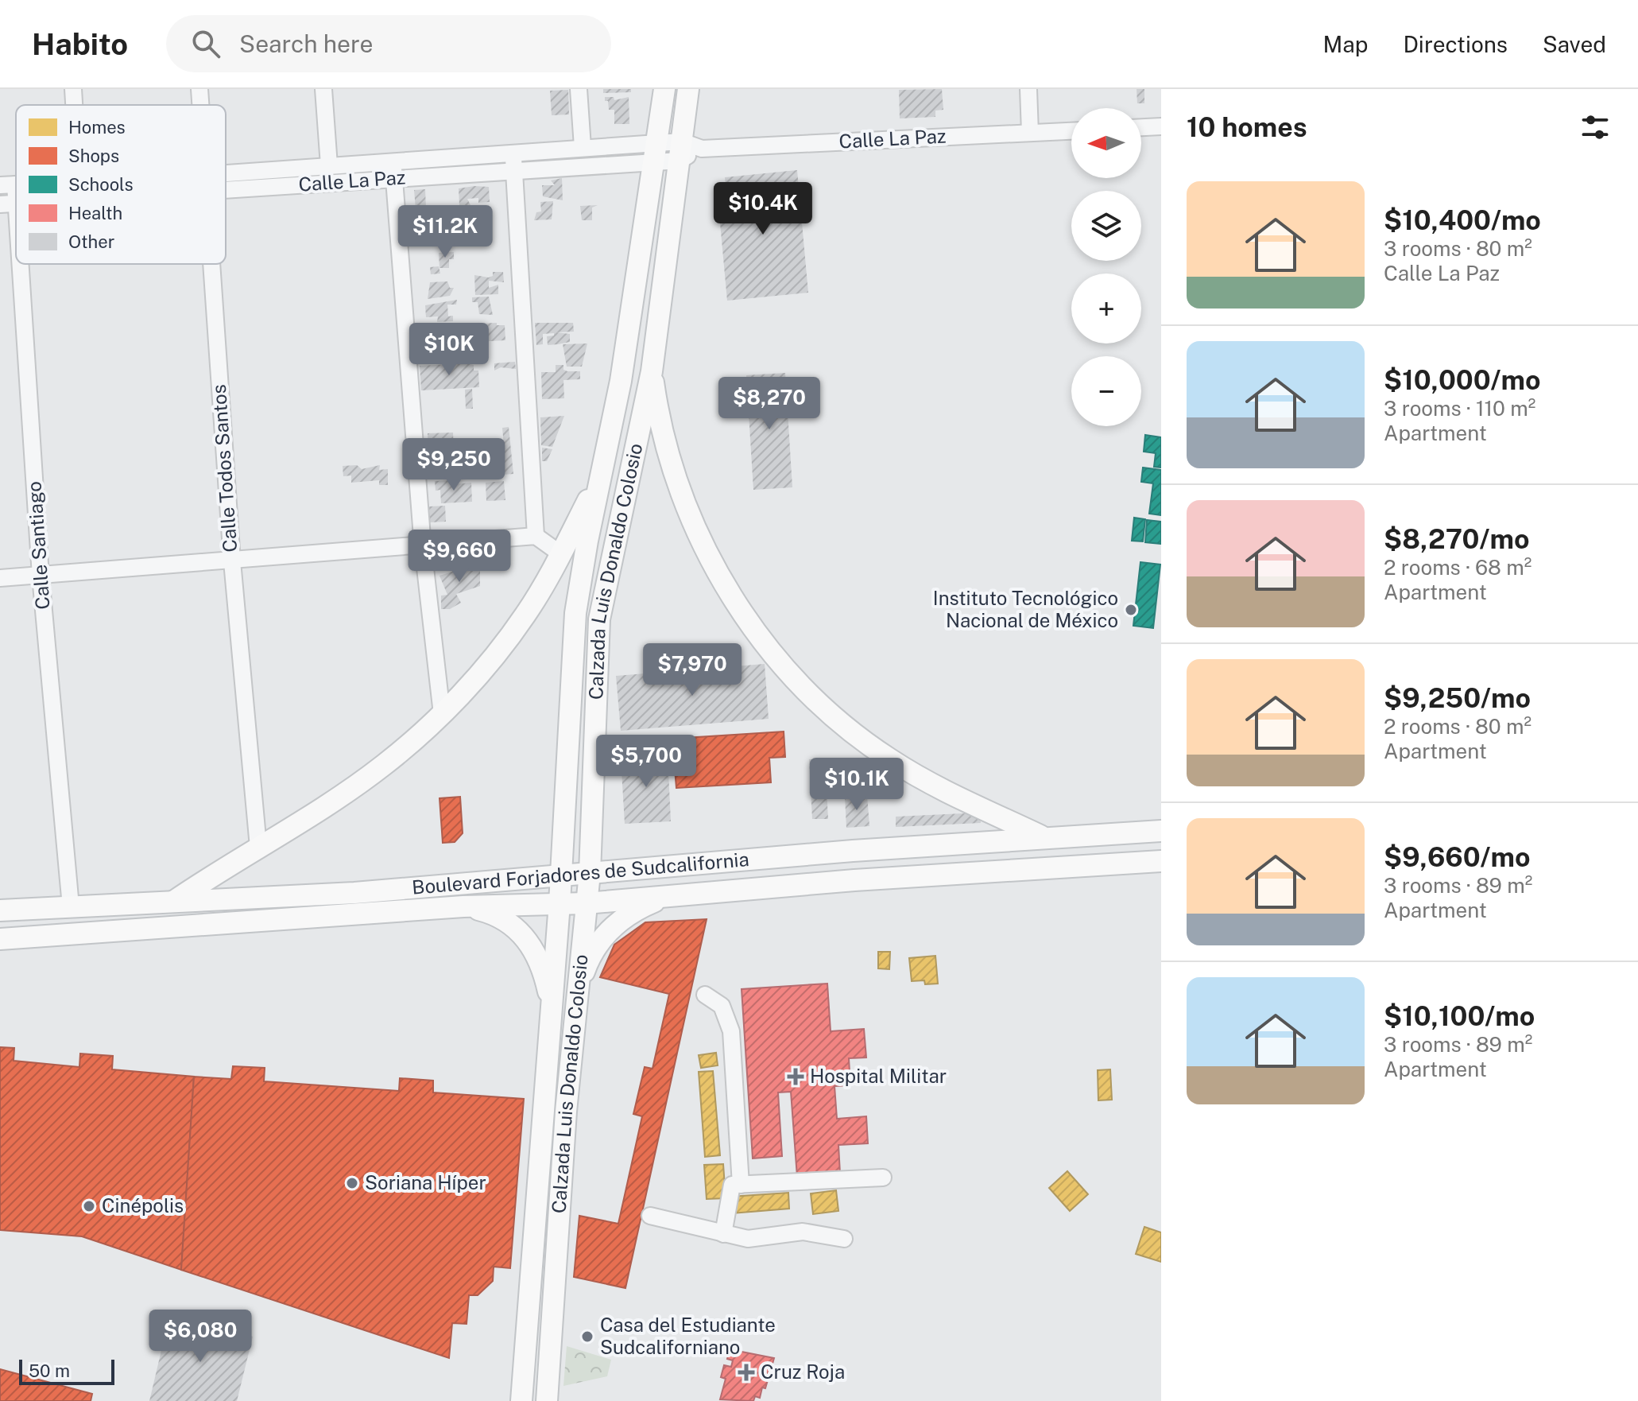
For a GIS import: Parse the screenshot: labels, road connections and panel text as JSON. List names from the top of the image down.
{
  "streets": {
    "main road": ["Calzada Luis Donaldo Colosio", "Boulevard Forjadores de Sudcalifornia"],
    "street": ["Calle La Paz", "Calle Todos Santos", "Calle Santiago"]
  },
  "crossings": [
    ["Calle La Paz", "Calzada Luis Donaldo Colosio"],
    ["Calle Santiago", "Boulevard Forjadores de Sudcalifornia"],
    ["Calzada Luis Donaldo Colosio", "Boulevard Forjadores de Sudcalifornia"]
  ],
  "places": {
    "other": [
      "Instituto Tecnológico Nacional de México",
      "Soriana Híper",
      "Cinépolis",
      "Casa del Estudiante Sudcaliforniano"
    ],
    "health": ["Hospital Militar", "Cruz Roja"]
  },
  "legend": [
    "Homes",
    "Shops",
    "Schools",
    "Health",
    "Other"
  ],
  "scale_bar": "50 m",
  "north": "left",
  "page": {
    "header": "Habito",
    "search": "Search here",
    "nav": ["Map", "Directions", "Saved"],
    "heading": "10 homes",
    "map_buttons": ["+", "−"],
    "list": [
      {
        "name": "$10,400/mo",
        "note": "3 rooms · 80 m² · Calle La Paz"
      },
      {
        "name": "$10,000/mo",
        "note": "3 rooms · 110 m² · Apartment"
      },
      {
        "name": "$8,270/mo",
        "note": "2 rooms · 68 m² · Apartment"
      },
      {
        "name": "$9,250/mo",
        "note": "2 rooms · 80 m² · Apartment"
      },
      {
        "name": "$9,660/mo",
        "note": "3 rooms · 89 m² · Apartment"
      },
      {
        "name": "$10,100/mo",
        "note": "3 rooms · 89 m² · Apartment"
      }
    ],
    "price": [
      "$10.4K",
      "$11.2K",
      "$10K",
      "$8,270",
      "$9,250",
      "$9,660",
      "$7,970",
      "$5,700",
      "$10.1K",
      "$6,080"
    ],
    "scale": "50 m"
  }
}
